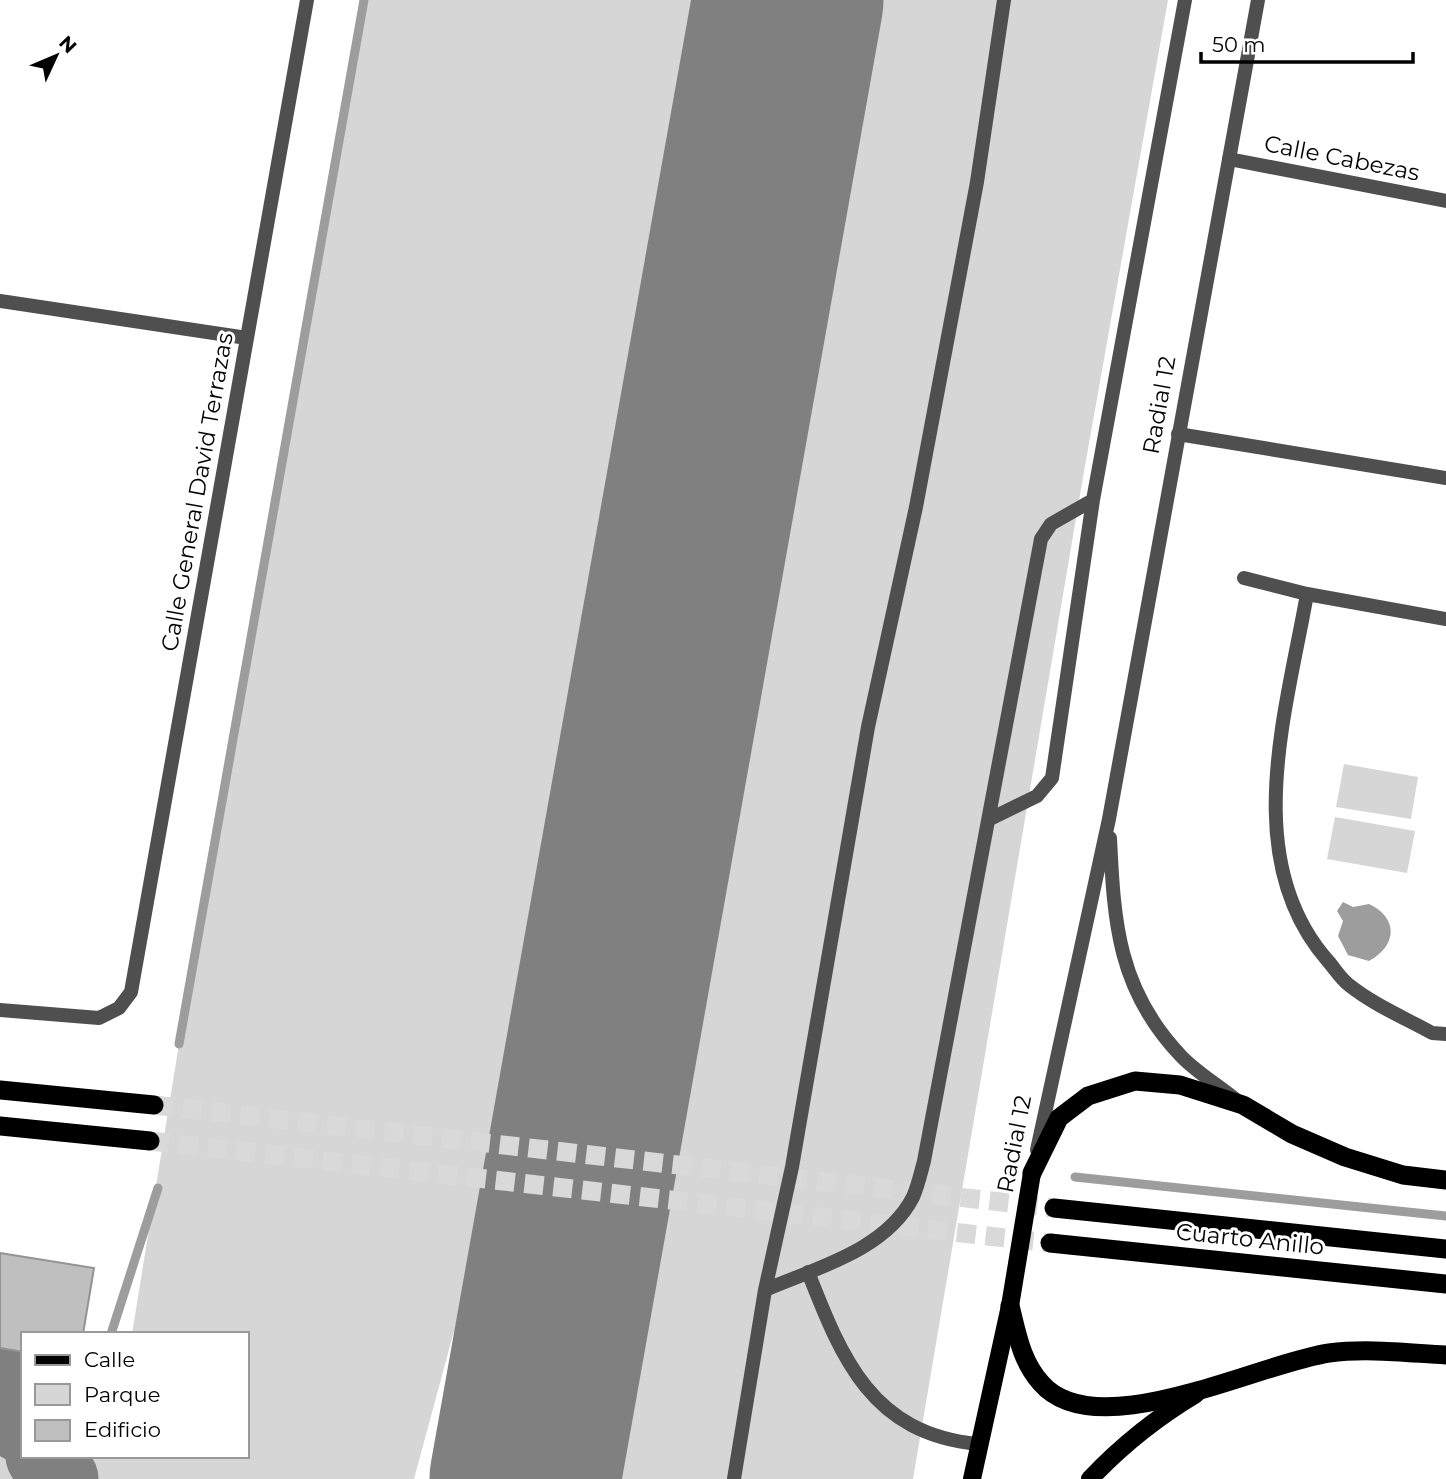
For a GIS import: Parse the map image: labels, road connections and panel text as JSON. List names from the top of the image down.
{
  "streets": {
    "highway": ["Cuarto Anillo"],
    "main road": ["Radial 12"],
    "street": ["Calle Cabezas", "Calle General David Terrazas"]
  },
  "crossings": [
    ["Calle Cabezas", "Radial 12"]
  ],
  "legend": ["Calle", "Parque", "Edificio"],
  "scale_bar": "50 m",
  "north": "top right"
}
